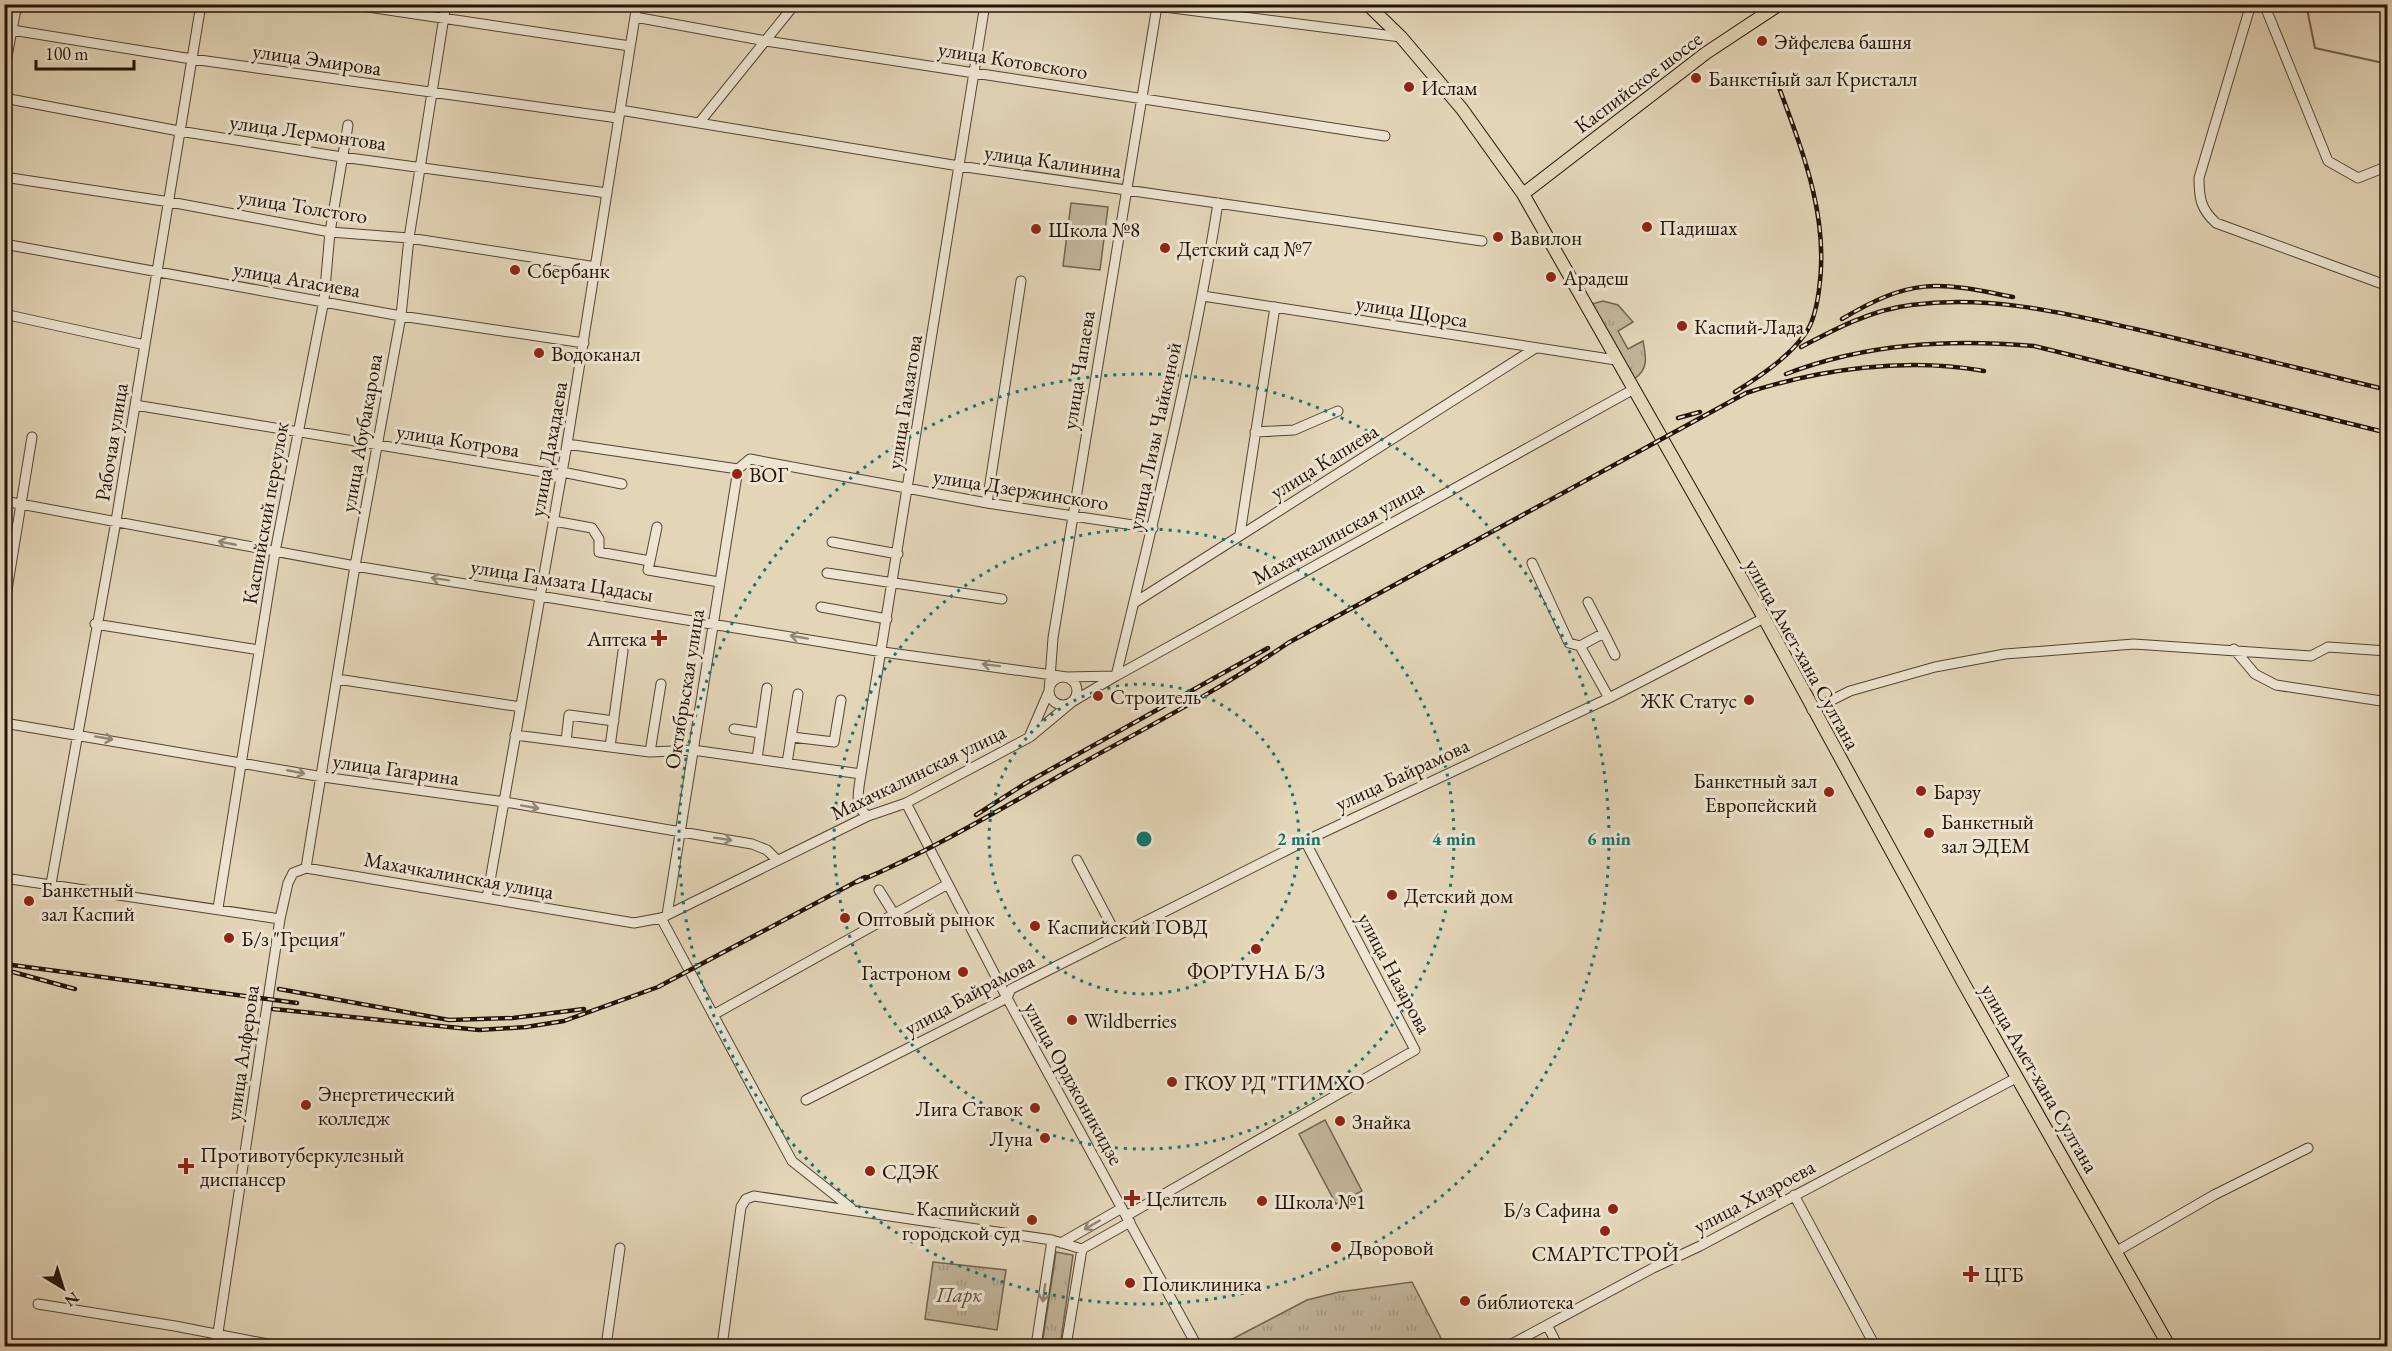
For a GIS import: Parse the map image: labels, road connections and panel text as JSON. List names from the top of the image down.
{
  "streets": {
    "main road": ["Каспийское шоссе", "улица Амет-хана Султана"],
    "street": [
      "улица Эмирова",
      "улица Котовского",
      "улица Лермонтова",
      "улица Калинина",
      "улица Толстого",
      "улица Агасиева",
      "улица Щорса",
      "улица Чапаева",
      "улица Гамзатова",
      "улица Абубакарова",
      "улица Лизы Чайкиной",
      "улица Котрова",
      "Рабочая улица",
      "улица Дахадаева",
      "улица Капиева",
      "улица Дзержинского",
      "Каспийский переулок",
      "Махачкалинская улица",
      "улица Гамзата Цадасы",
      "Октябрьская улица",
      "улица Гагарина",
      "улица Байрамова",
      "улица Назарова",
      "улица Алферова",
      "улица Орджоникидзе",
      "улица Хизроева"
    ]
  },
  "crossings": [
    ["улица Эмирова", "улица Калинина"],
    ["улица Эмирова", "улица Абубакарова"],
    ["улица Эмирова", "Рабочая улица"],
    ["улица Эмирова", "улица Дахадаева"],
    ["улица Котовского", "улица Чапаева"],
    ["улица Котовского", "улица Гамзатова"],
    ["улица Котовского", "улица Дахадаева"],
    ["Каспийское шоссе", "улица Амет-хана Султана"],
    ["улица Лермонтова", "улица Абубакарова"],
    ["улица Лермонтова", "Рабочая улица"],
    ["улица Лермонтова", "улица Дахадаева"],
    ["улица Лермонтова", "Каспийский переулок"],
    ["улица Калинина", "улица Чапаева"],
    ["улица Калинина", "улица Гамзатова"],
    ["улица Калинина", "улица Лизы Чайкиной"],
    ["улица Калинина", "улица Дахадаева"],
    ["улица Толстого", "улица Абубакарова"],
    ["улица Толстого", "Рабочая улица"],
    ["улица Толстого", "улица Дахадаева"],
    ["улица Толстого", "Каспийский переулок"],
    ["улица Агасиева", "улица Абубакарова"],
    ["улица Агасиева", "Рабочая улица"],
    ["улица Агасиева", "улица Дахадаева"],
    ["улица Агасиева", "Каспийский переулок"],
    ["улица Щорса", "улица Лизы Чайкиной"],
    ["улица Щорса", "улица Капиева"],
    ["улица Щорса", "улица Амет-хана Султана"],
    ["улица Чапаева", "улица Дзержинского"],
    ["улица Чапаева", "Махачкалинская улица"],
    ["улица Чапаева", "улица Гамзата Цадасы"],
    ["улица Гамзатова", "улица Дзержинского"],
    ["улица Гамзатова", "Махачкалинская улица"],
    ["улица Гамзатова", "улица Гамзата Цадасы"],
    ["улица Абубакарова", "улица Котрова"],
    ["улица Абубакарова", "Махачкалинская улица"],
    ["улица Абубакарова", "улица Гамзата Цадасы"],
    ["улица Абубакарова", "улица Гагарина"],
    ["улица Абубакарова", "улица Алферова"],
    ["улица Лизы Чайкиной", "улица Капиева"],
    ["улица Лизы Чайкиной", "улица Дзержинского"],
    ["улица Лизы Чайкиной", "Махачкалинская улица"],
    ["улица Лизы Чайкиной", "улица Гамзата Цадасы"],
    ["улица Котрова", "Рабочая улица"],
    ["улица Котрова", "улица Дахадаева"],
    ["улица Котрова", "Каспийский переулок"],
    ["Рабочая улица", "улица Гамзата Цадасы"],
    ["Рабочая улица", "улица Гагарина"],
    ["улица Дахадаева", "улица Дзержинского"],
    ["улица Дахадаева", "Махачкалинская улица"],
    ["улица Дахадаева", "улица Гамзата Цадасы"],
    ["улица Дахадаева", "улица Гагарина"],
    ["улица Дзержинского", "Октябрьская улица"],
    ["Каспийский переулок", "улица Гамзата Цадасы"],
    ["Каспийский переулок", "улица Гагарина"],
    ["Махачкалинская улица", "улица Гамзата Цадасы"],
    ["Махачкалинская улица", "улица Амет-хана Султана"],
    ["Махачкалинская улица", "Октябрьская улица"],
    ["Махачкалинская улица", "улица Гагарина"],
    ["Махачкалинская улица", "улица Алферова"],
    ["Махачкалинская улица", "улица Орджоникидзе"],
    ["улица Гамзата Цадасы", "Октябрьская улица"],
    ["улица Амет-хана Султана", "улица Байрамова"],
    ["улица Амет-хана Султана", "улица Хизроева"],
    ["Октябрьская улица", "улица Гагарина"],
    ["улица Байрамова", "улица Назарова"],
    ["улица Байрамова", "улица Орджоникидзе"],
    ["улица Назарова", "улица Орджоникидзе"]
  ],
  "parks": ["Парк"],
  "places": {
    "other": [
      "Эйфелева башня",
      "Банкетный зал Кристалл",
      "Ислам",
      "Падишах",
      "Школа №8",
      "Вавилон",
      "Детский сад №7",
      "Сбербанк",
      "Арадеш",
      "Каспий-Лада",
      "Водоканал",
      "ВОГ",
      "Строитель",
      "ЖК Статус",
      "Барзу",
      "Банкетный зал Европейский",
      "Банкетный зал ЭДЕМ",
      "Детский дом",
      "Банкетный зал Каспий",
      "Оптовый рынок",
      "Каспийский ГОВД",
      "Б/з \"Греция\"",
      "ФОРТУНА Б/З",
      "Гастроном",
      "Wildberries",
      "ГКОУ РД \"ГГИМХО",
      "Энергетический колледж",
      "Лига Ставок",
      "Знайка",
      "Луна",
      "СДЭК",
      "Школа №1",
      "Б/з Сафина",
      "Каспийский городской суд",
      "СМАРТСТРОЙ",
      "Дворовой",
      "Поликлиника",
      "библиотека"
    ],
    "health": [
      "Аптека",
      "Противотуберкулезный диспансер",
      "Целитель",
      "ЦГБ"
    ]
  },
  "scale_bar": "100 m",
  "north": "bottom right",
  "rings": ["2 min", "4 min", "6 min"]
}
